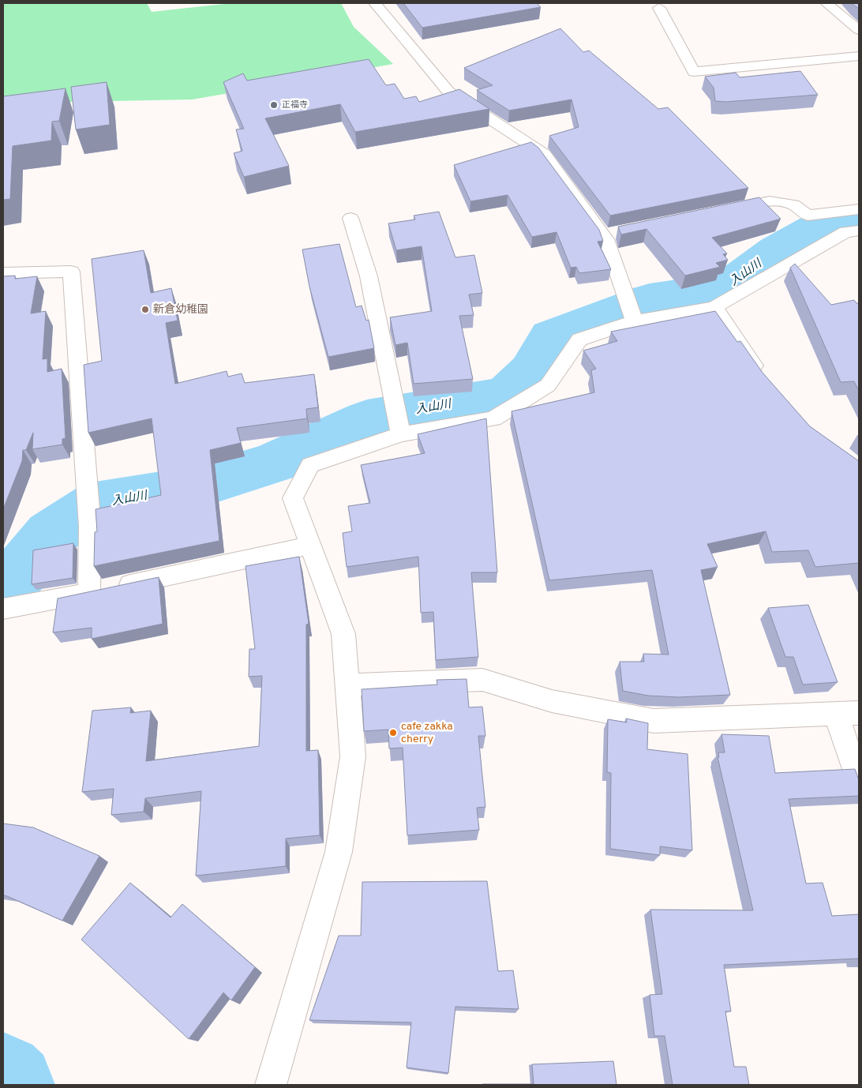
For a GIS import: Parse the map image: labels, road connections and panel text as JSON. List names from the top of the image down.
{
  "water": ["入山川"],
  "places": ["正福寺", "新倉幼稚園", "cafe zakka cherry"]
}
